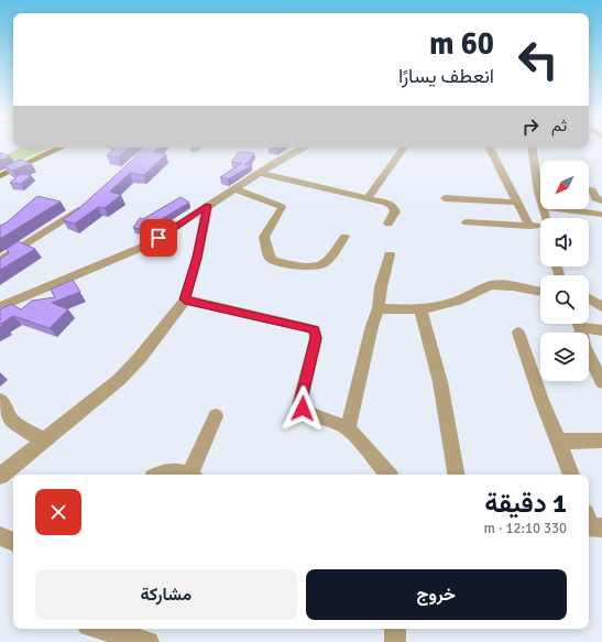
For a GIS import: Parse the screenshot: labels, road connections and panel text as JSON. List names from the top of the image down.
{
  "north": "bottom left",
  "page": {
    "turn": ["60 m", "انعطف يسارًا"],
    "then": "ثم",
    "heading": ["1 دقيقة", "330 m · 12:10"],
    "buttons": ["خروج", "مشاركة"]
  }
}
